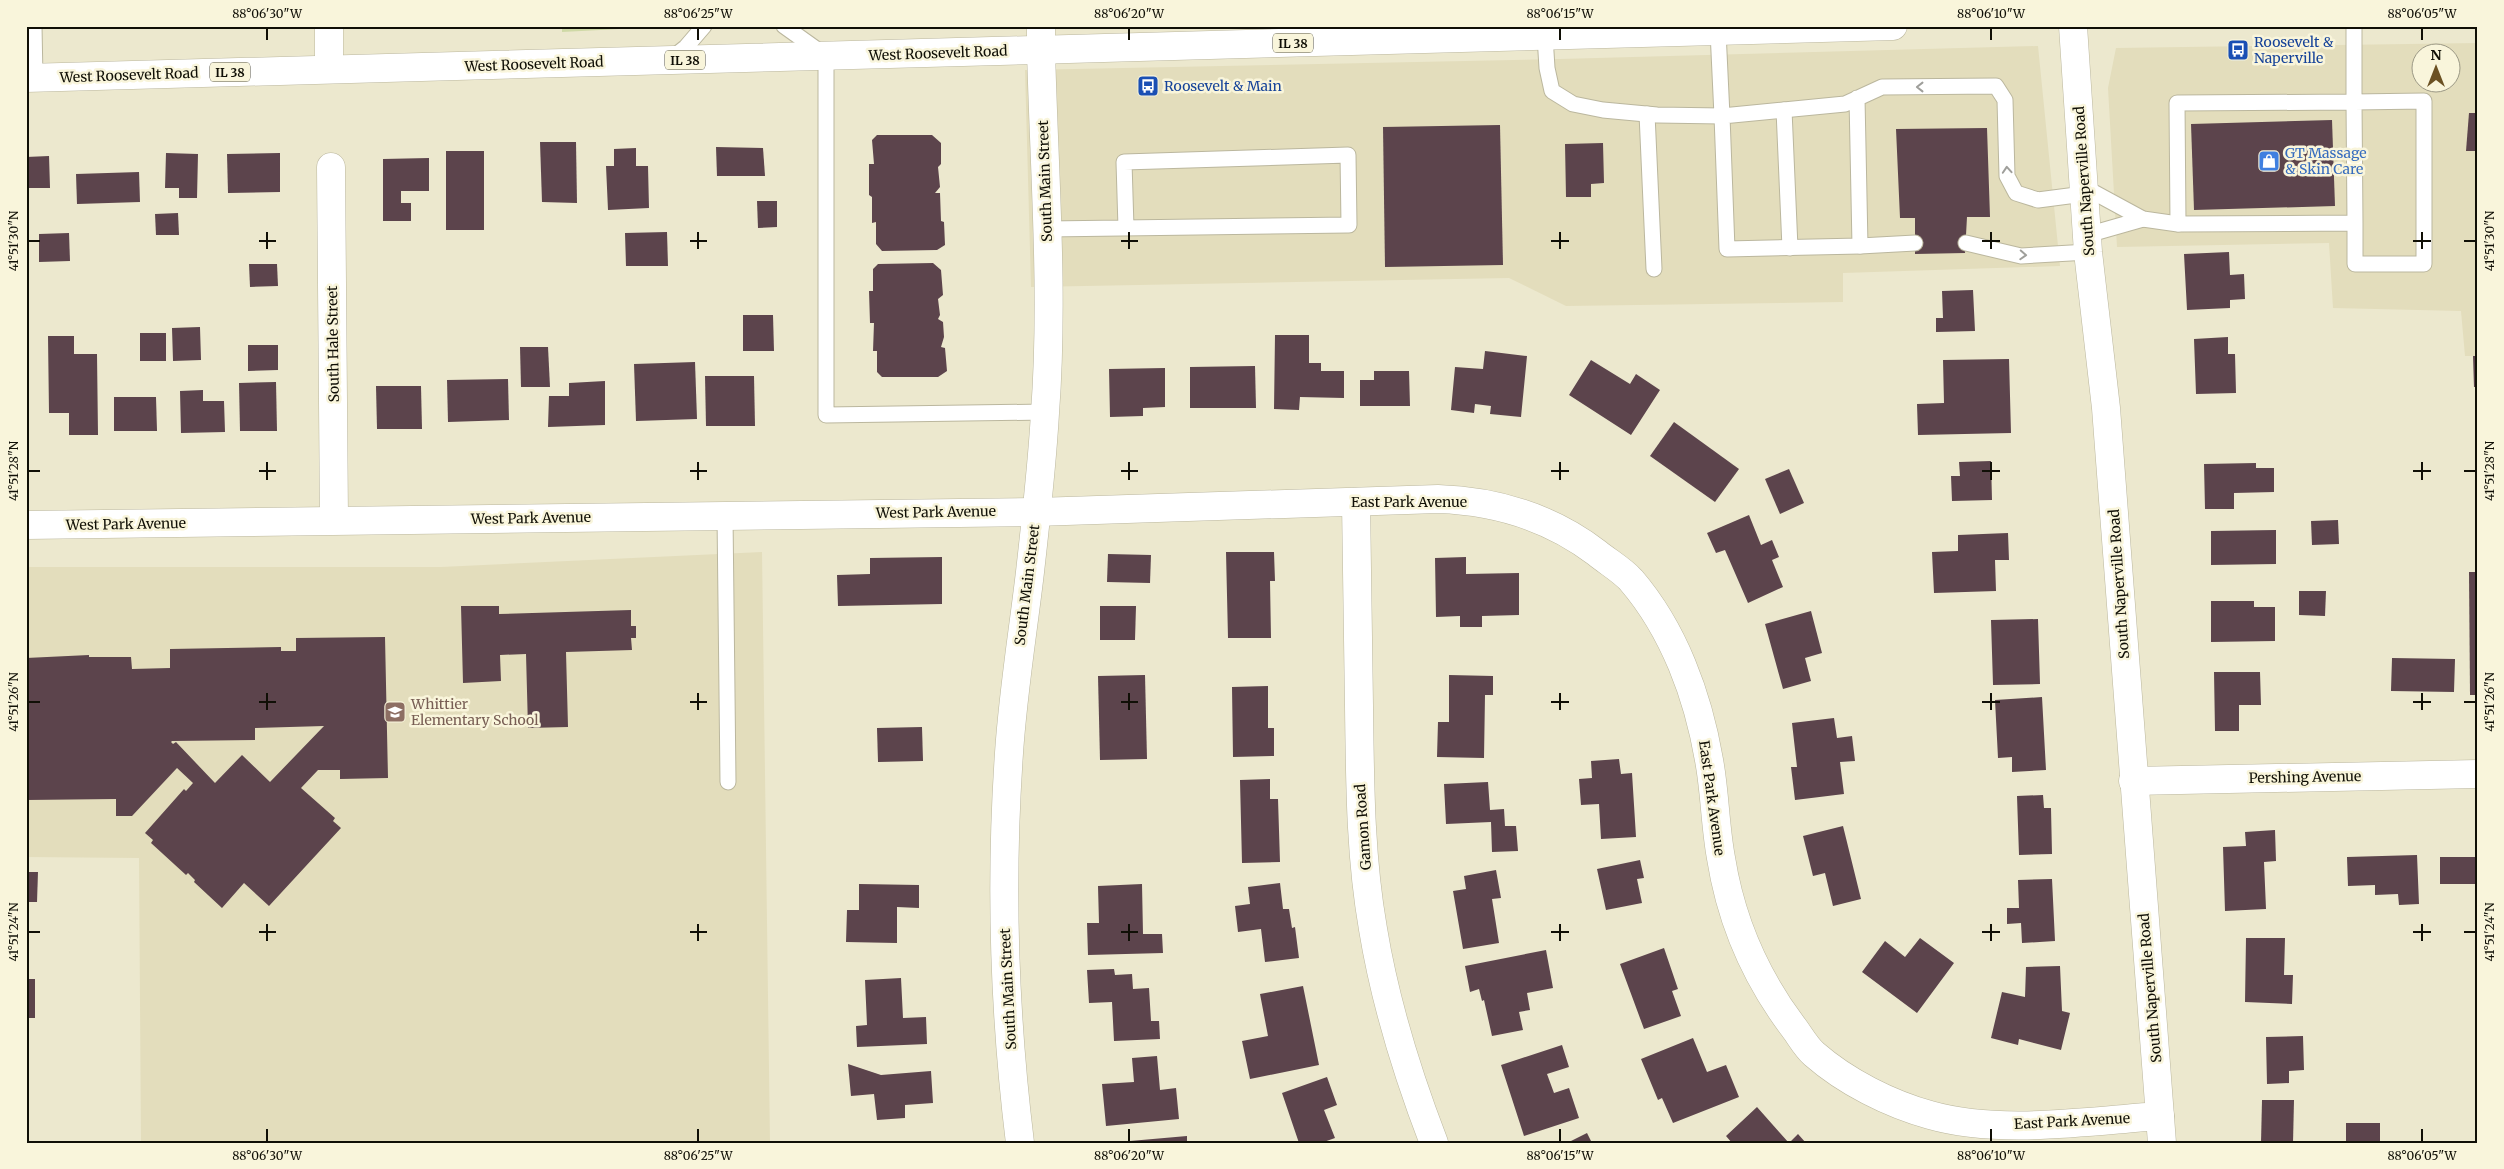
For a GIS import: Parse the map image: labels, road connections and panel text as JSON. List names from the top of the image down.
{
  "streets": {
    "street": [
      "IL 38",
      "West Roosevelt Road",
      "South Main Street",
      "South Naperville Road",
      "South Hale Street",
      "East Park Avenue",
      "West Park Avenue",
      "Pershing Avenue",
      "Gamon Road"
    ]
  },
  "crossings": [
    ["IL 38", "West Roosevelt Road"],
    ["IL 38", "South Main Street"],
    ["West Roosevelt Road", "South Main Street"],
    ["South Main Street", "East Park Avenue"],
    ["South Main Street", "West Park Avenue"],
    ["South Naperville Road", "East Park Avenue"],
    ["South Naperville Road", "Pershing Avenue"],
    ["South Hale Street", "West Park Avenue"],
    ["East Park Avenue", "West Park Avenue"],
    ["East Park Avenue", "Gamon Road"]
  ],
  "places": {
    "bus stop": ["Roosevelt & Naperville", "Roosevelt & Main"],
    "shop": ["GT Massage & Skin Care"],
    "school or university": ["Whittier Elementary School"]
  },
  "north": "top",
  "coordinates": [
    "88°06'30\"W",
    "88°06'25\"W",
    "88°06'20\"W",
    "88°06'15\"W",
    "88°06'10\"W",
    "88°06'05\"W",
    "41°51'30\"N",
    "41°51'28\"N",
    "41°51'26\"N",
    "41°51'24\"N"
  ]
}
